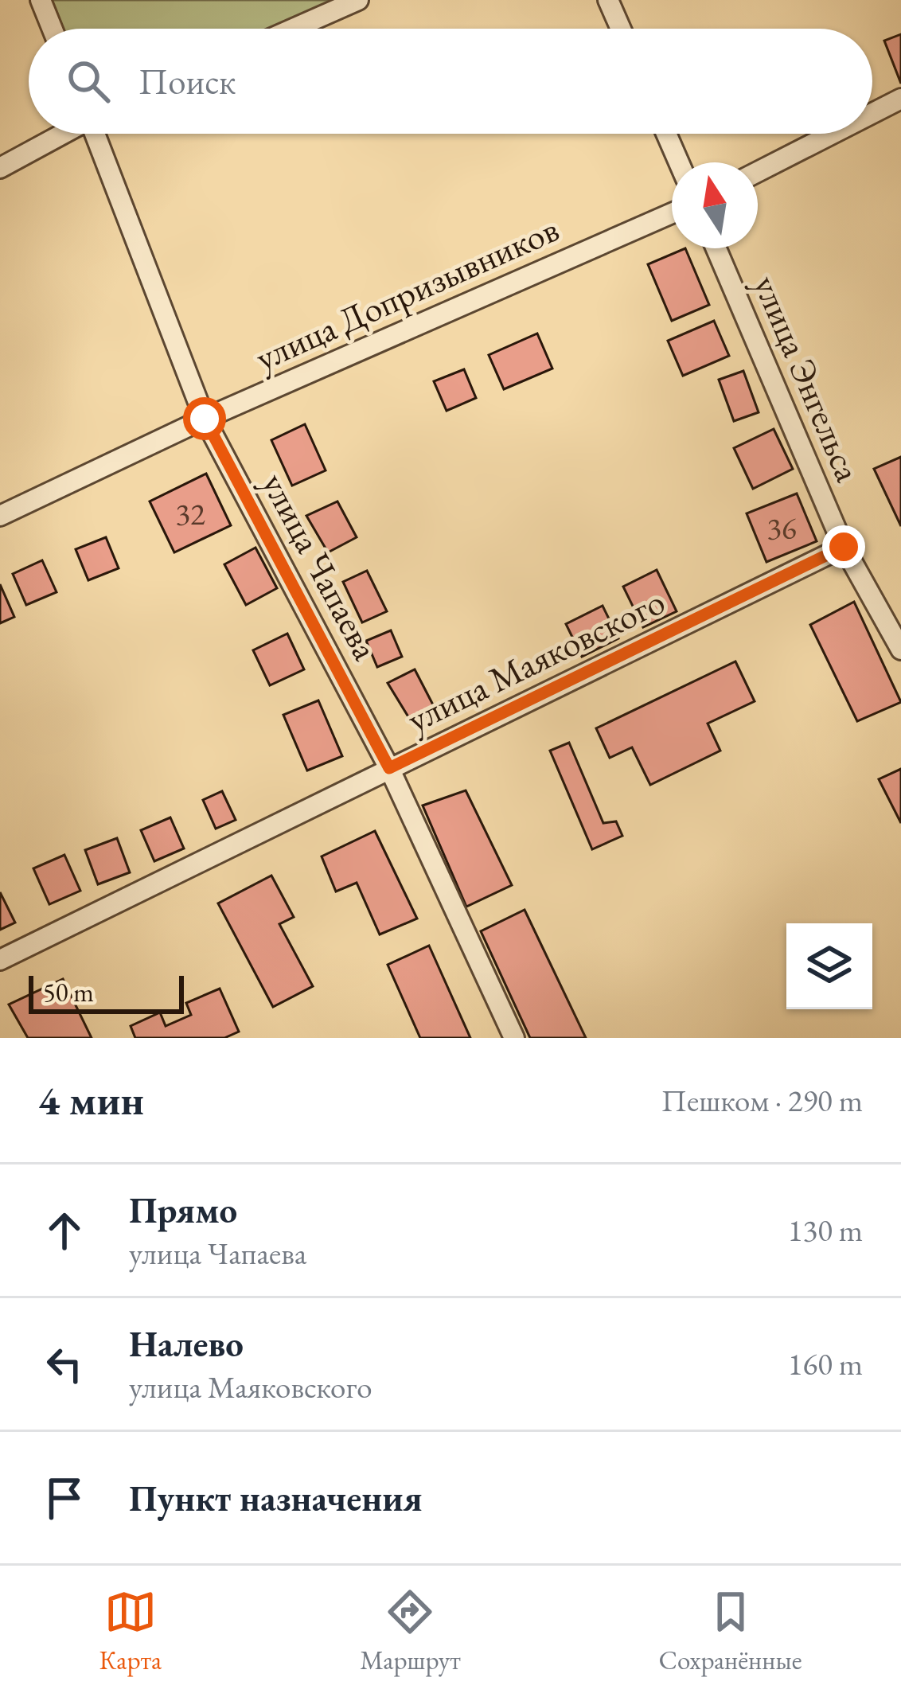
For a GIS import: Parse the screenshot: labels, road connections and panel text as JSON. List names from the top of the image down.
{
  "streets": {
    "street": [
      "улица Допризывников",
      "улица Энгельса",
      "улица Чапаева",
      "улица Маяковского"
    ]
  },
  "crossings": [
    ["улица Допризывников", "улица Чапаева"],
    ["улица Энгельса", "улица Маяковского"],
    ["улица Чапаева", "улица Маяковского"]
  ],
  "house_numbers": ["32", "36"],
  "scale_bar": "50 m",
  "north": "top",
  "page": {
    "search": "Поиск",
    "scale": "50 m",
    "heading": ["4 мин", "Пешком · 290 m"],
    "list": [
      ["Прямо", "улица Чапаева", "130 m"],
      ["Налево", "улица Маяковского", "160 m"],
      "Пункт назначения"
    ],
    "nav": ["Карта", "Маршрут", "Сохранённые"]
  }
}
